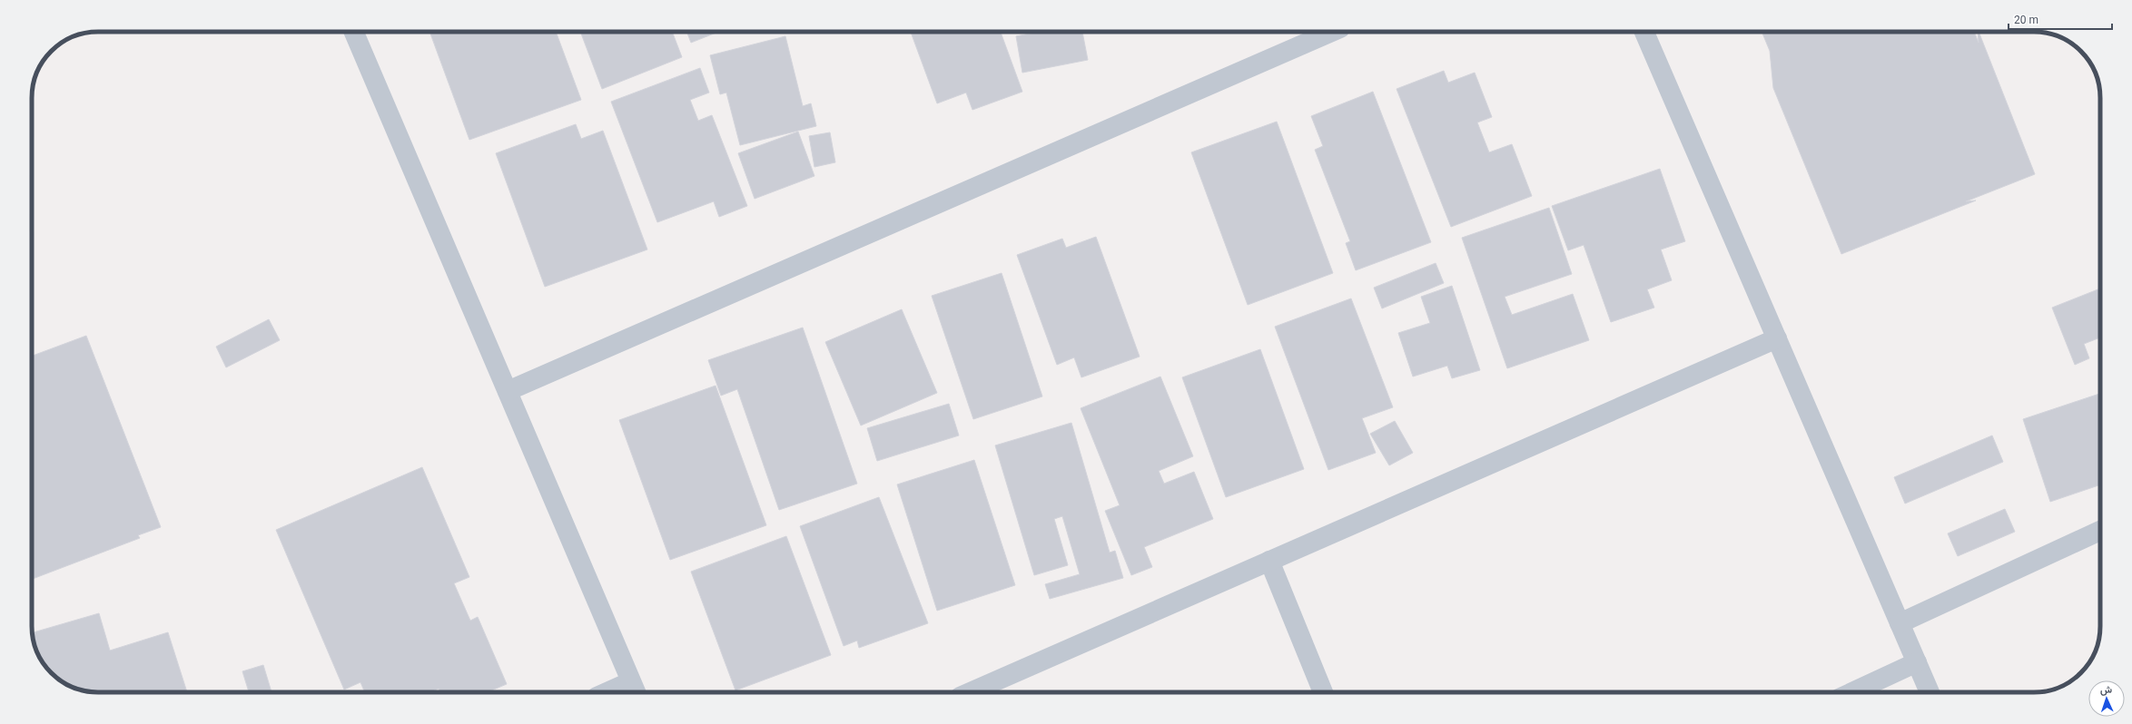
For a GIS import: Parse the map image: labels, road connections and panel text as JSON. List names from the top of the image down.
{
  "scale_bar": "20 m",
  "north": "top"
}
